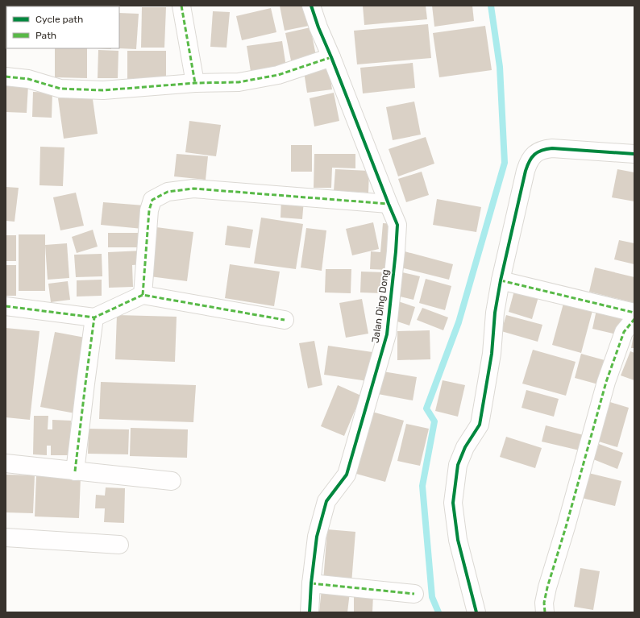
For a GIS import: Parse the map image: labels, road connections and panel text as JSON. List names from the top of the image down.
{
  "streets": {
    "street": ["Jalan Ding Dong"]
  },
  "legend": ["Cycle path", "Path"]
}
